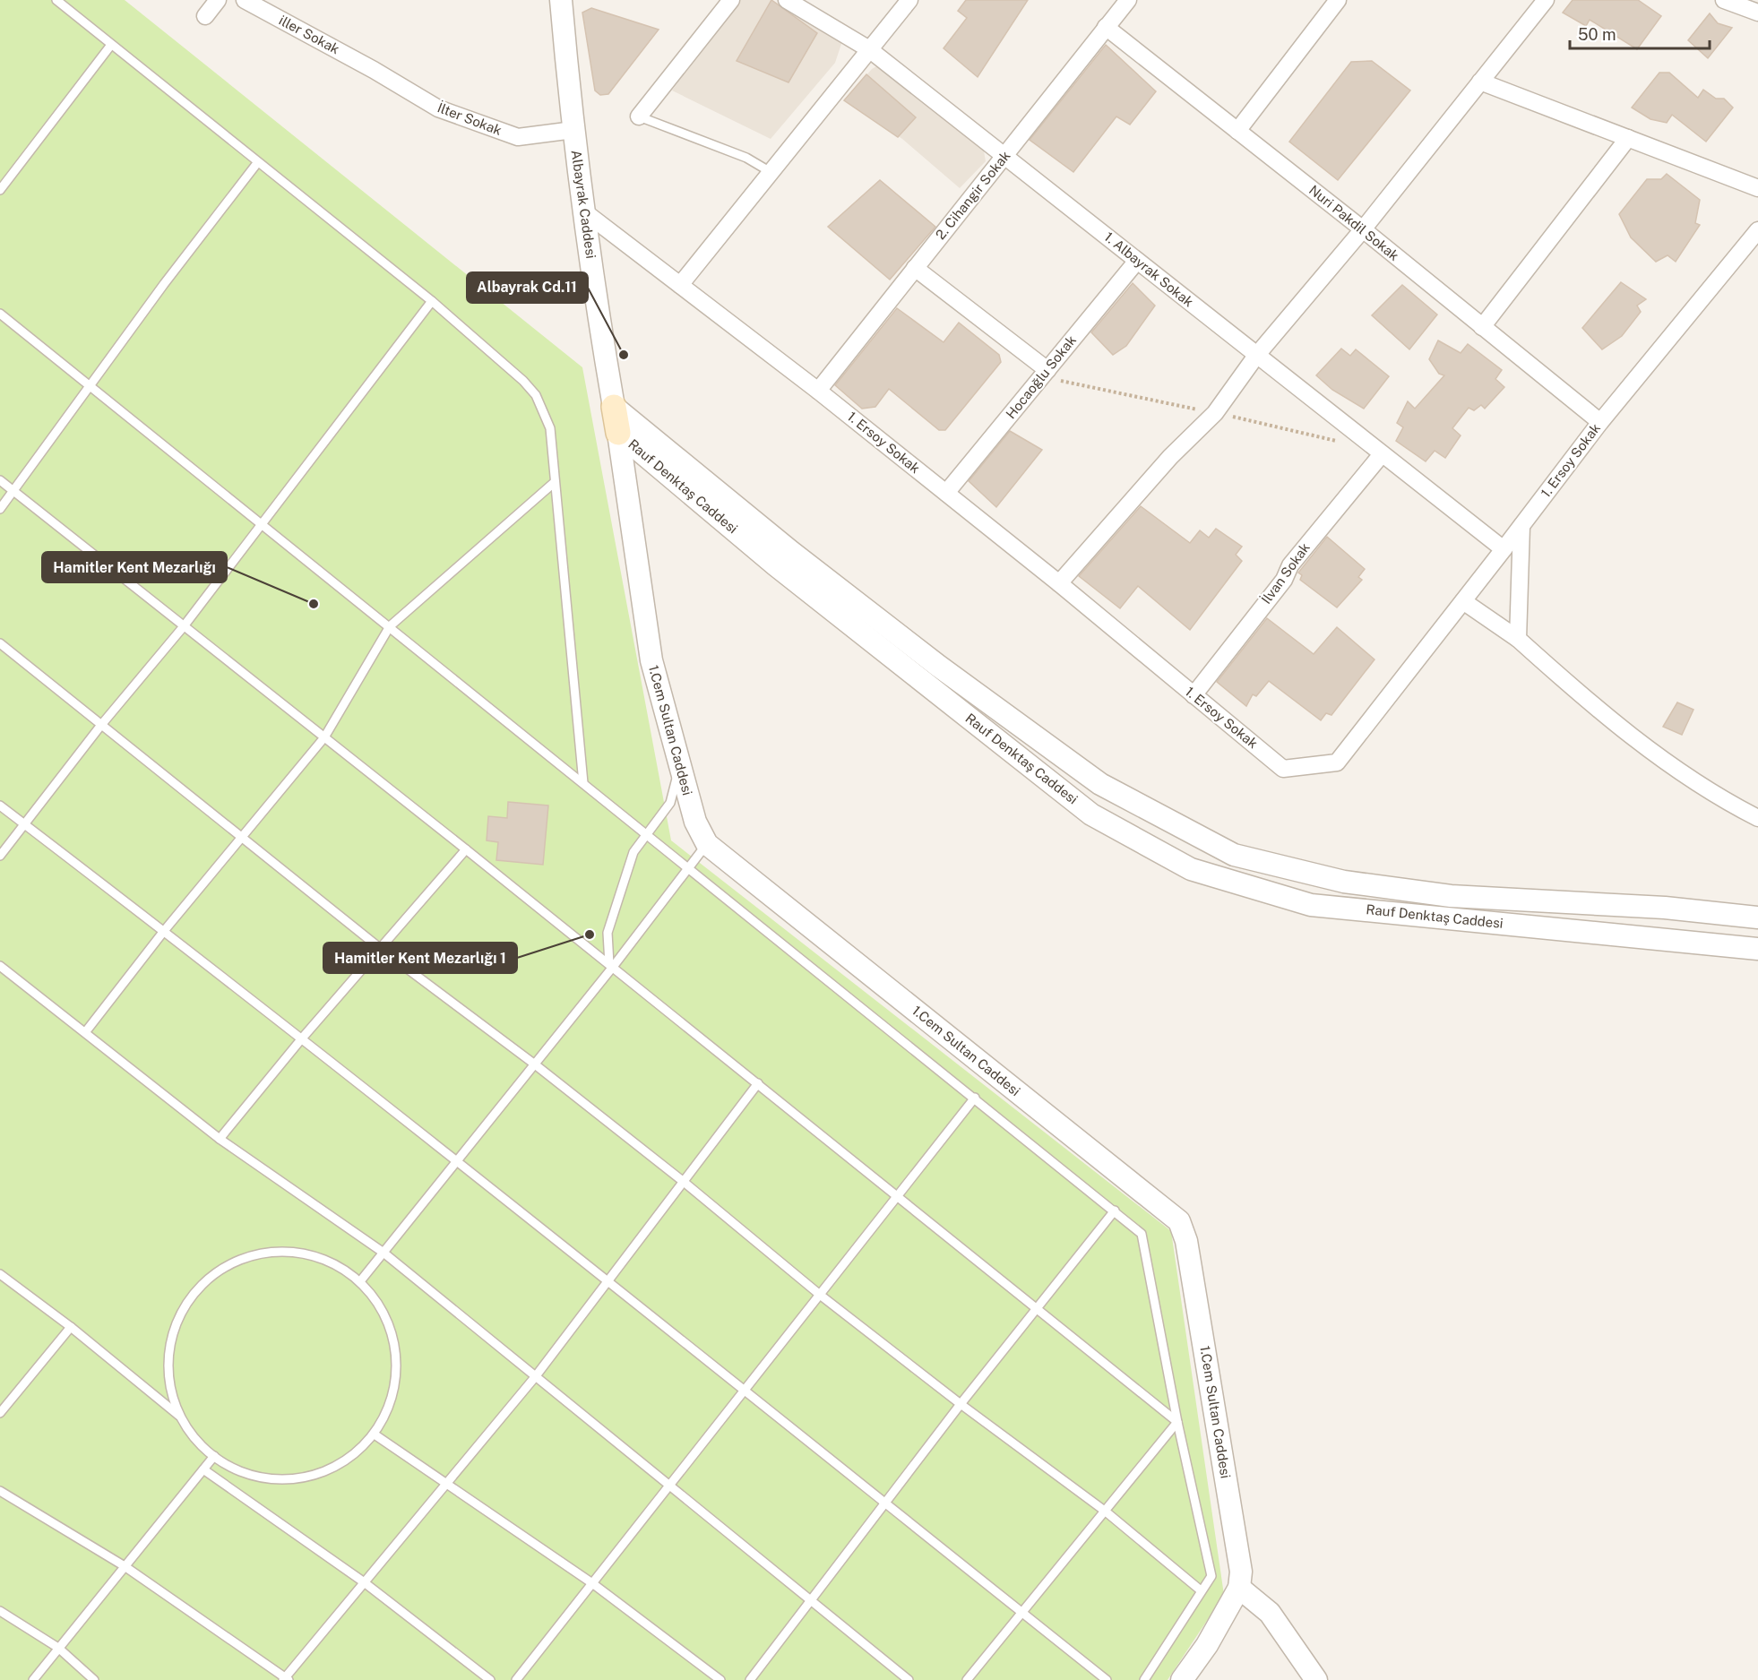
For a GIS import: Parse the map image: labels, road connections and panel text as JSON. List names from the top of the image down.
{
  "streets": {
    "main road": ["Rauf Denktaş Caddesi"],
    "street": [
      "iller Sokak",
      "İlter Sokak",
      "2. Cihangir Sokak",
      "Albayrak Caddesi",
      "Nuri Pakdil Sokak",
      "1. Albayrak Sokak",
      "Hocaoğlu Sokak",
      "1. Ersoy Sokak",
      "İlvan Sokak",
      "1.Cem Sultan Caddesi"
    ]
  },
  "crossings": [
    ["iller Sokak", "İlter Sokak"],
    ["İlter Sokak", "Albayrak Caddesi"],
    ["2. Cihangir Sokak", "Nuri Pakdil Sokak"],
    ["2. Cihangir Sokak", "1. Albayrak Sokak"],
    ["2. Cihangir Sokak", "1. Ersoy Sokak"],
    ["Albayrak Caddesi", "1. Ersoy Sokak"],
    ["Albayrak Caddesi", "Rauf Denktaş Caddesi"],
    ["Nuri Pakdil Sokak", "1. Ersoy Sokak"],
    ["1. Albayrak Sokak", "Hocaoğlu Sokak"],
    ["1. Albayrak Sokak", "1. Ersoy Sokak"],
    ["1. Albayrak Sokak", "İlvan Sokak"],
    ["Hocaoğlu Sokak", "1. Ersoy Sokak"],
    ["1. Ersoy Sokak", "İlvan Sokak"],
    ["Rauf Denktaş Caddesi", "1.Cem Sultan Caddesi"]
  ],
  "places": ["Albayrak Cd.11", "Hamitler Kent Mezarlığı", "Hamitler Kent Mezarlığı 1"],
  "scale_bar": "50 m"
}
